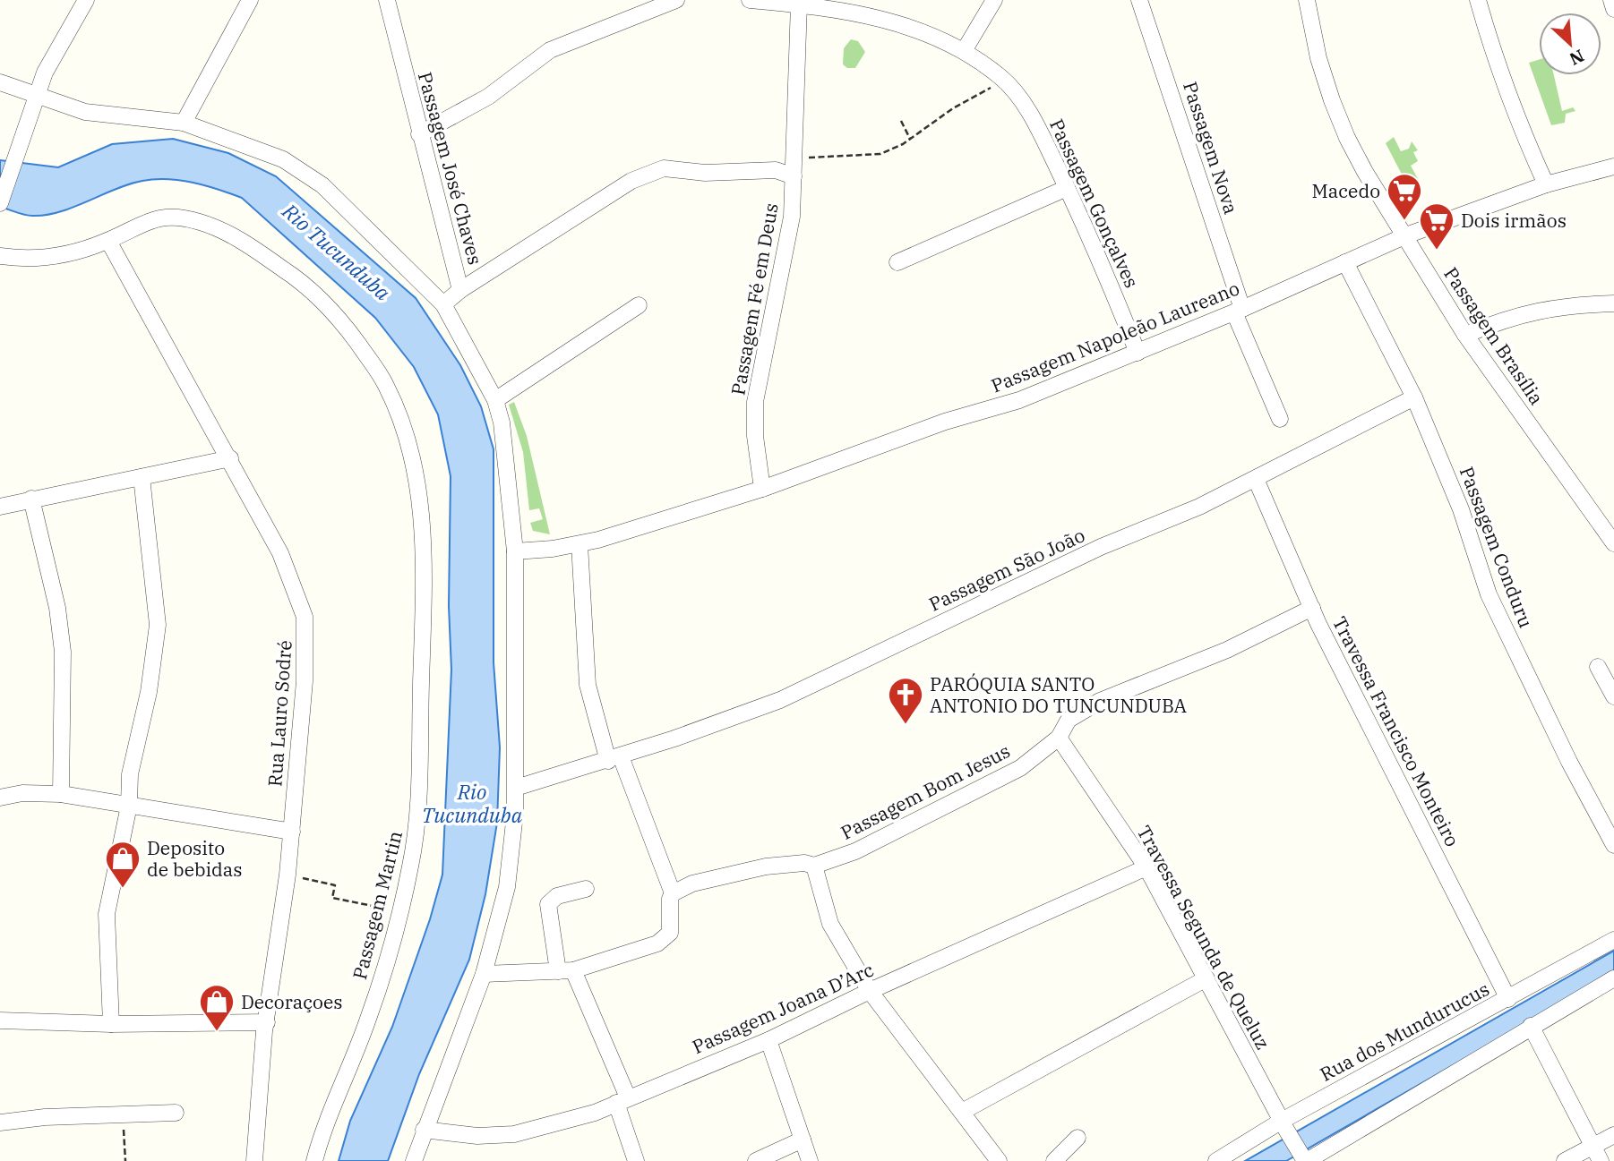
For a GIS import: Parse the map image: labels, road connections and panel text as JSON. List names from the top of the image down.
{
  "streets": {
    "street": [
      "Passagem Nova",
      "Passagem José Chaves",
      "Passagem Gonçalves",
      "Passagem Fé em Deus",
      "Passagem Brasília",
      "Passagem Napoleão Laureano",
      "Passagem Conduru",
      "Passagem São João",
      "Rua Lauro Sodré",
      "Travessa Francisco Monteiro",
      "Passagem Bom Jesus",
      "Passagem Martin",
      "Travessa Segunda de Queluz",
      "Passagem Joana D’Arc",
      "Rua dos Mundurucus"
    ]
  },
  "crossings": [
    ["Passagem Nova", "Passagem Napoleão Laureano"],
    ["Passagem Gonçalves", "Passagem Fé em Deus"],
    ["Passagem Gonçalves", "Passagem Napoleão Laureano"],
    ["Passagem Fé em Deus", "Passagem Napoleão Laureano"],
    ["Passagem Brasília", "Passagem Napoleão Laureano"],
    ["Passagem Napoleão Laureano", "Passagem Conduru"],
    ["Passagem Conduru", "Passagem São João"],
    ["Passagem São João", "Travessa Francisco Monteiro"],
    ["Rua Lauro Sodré", "Passagem Martin"],
    ["Travessa Francisco Monteiro", "Passagem Bom Jesus"],
    ["Travessa Francisco Monteiro", "Rua dos Mundurucus"],
    ["Passagem Bom Jesus", "Travessa Segunda de Queluz"],
    ["Travessa Segunda de Queluz", "Passagem Joana D’Arc"],
    ["Travessa Segunda de Queluz", "Rua dos Mundurucus"]
  ],
  "water": ["Rio Tucunduba"],
  "places": {
    "supermarket": ["Macedo", "Dois irmãos"],
    "church": ["PARÓQUIA SANTO ANTONIO DO TUNCUNDUBA"],
    "shop": ["Deposito de bebidas", "Decoraçoes"]
  },
  "north": "bottom right"
}
